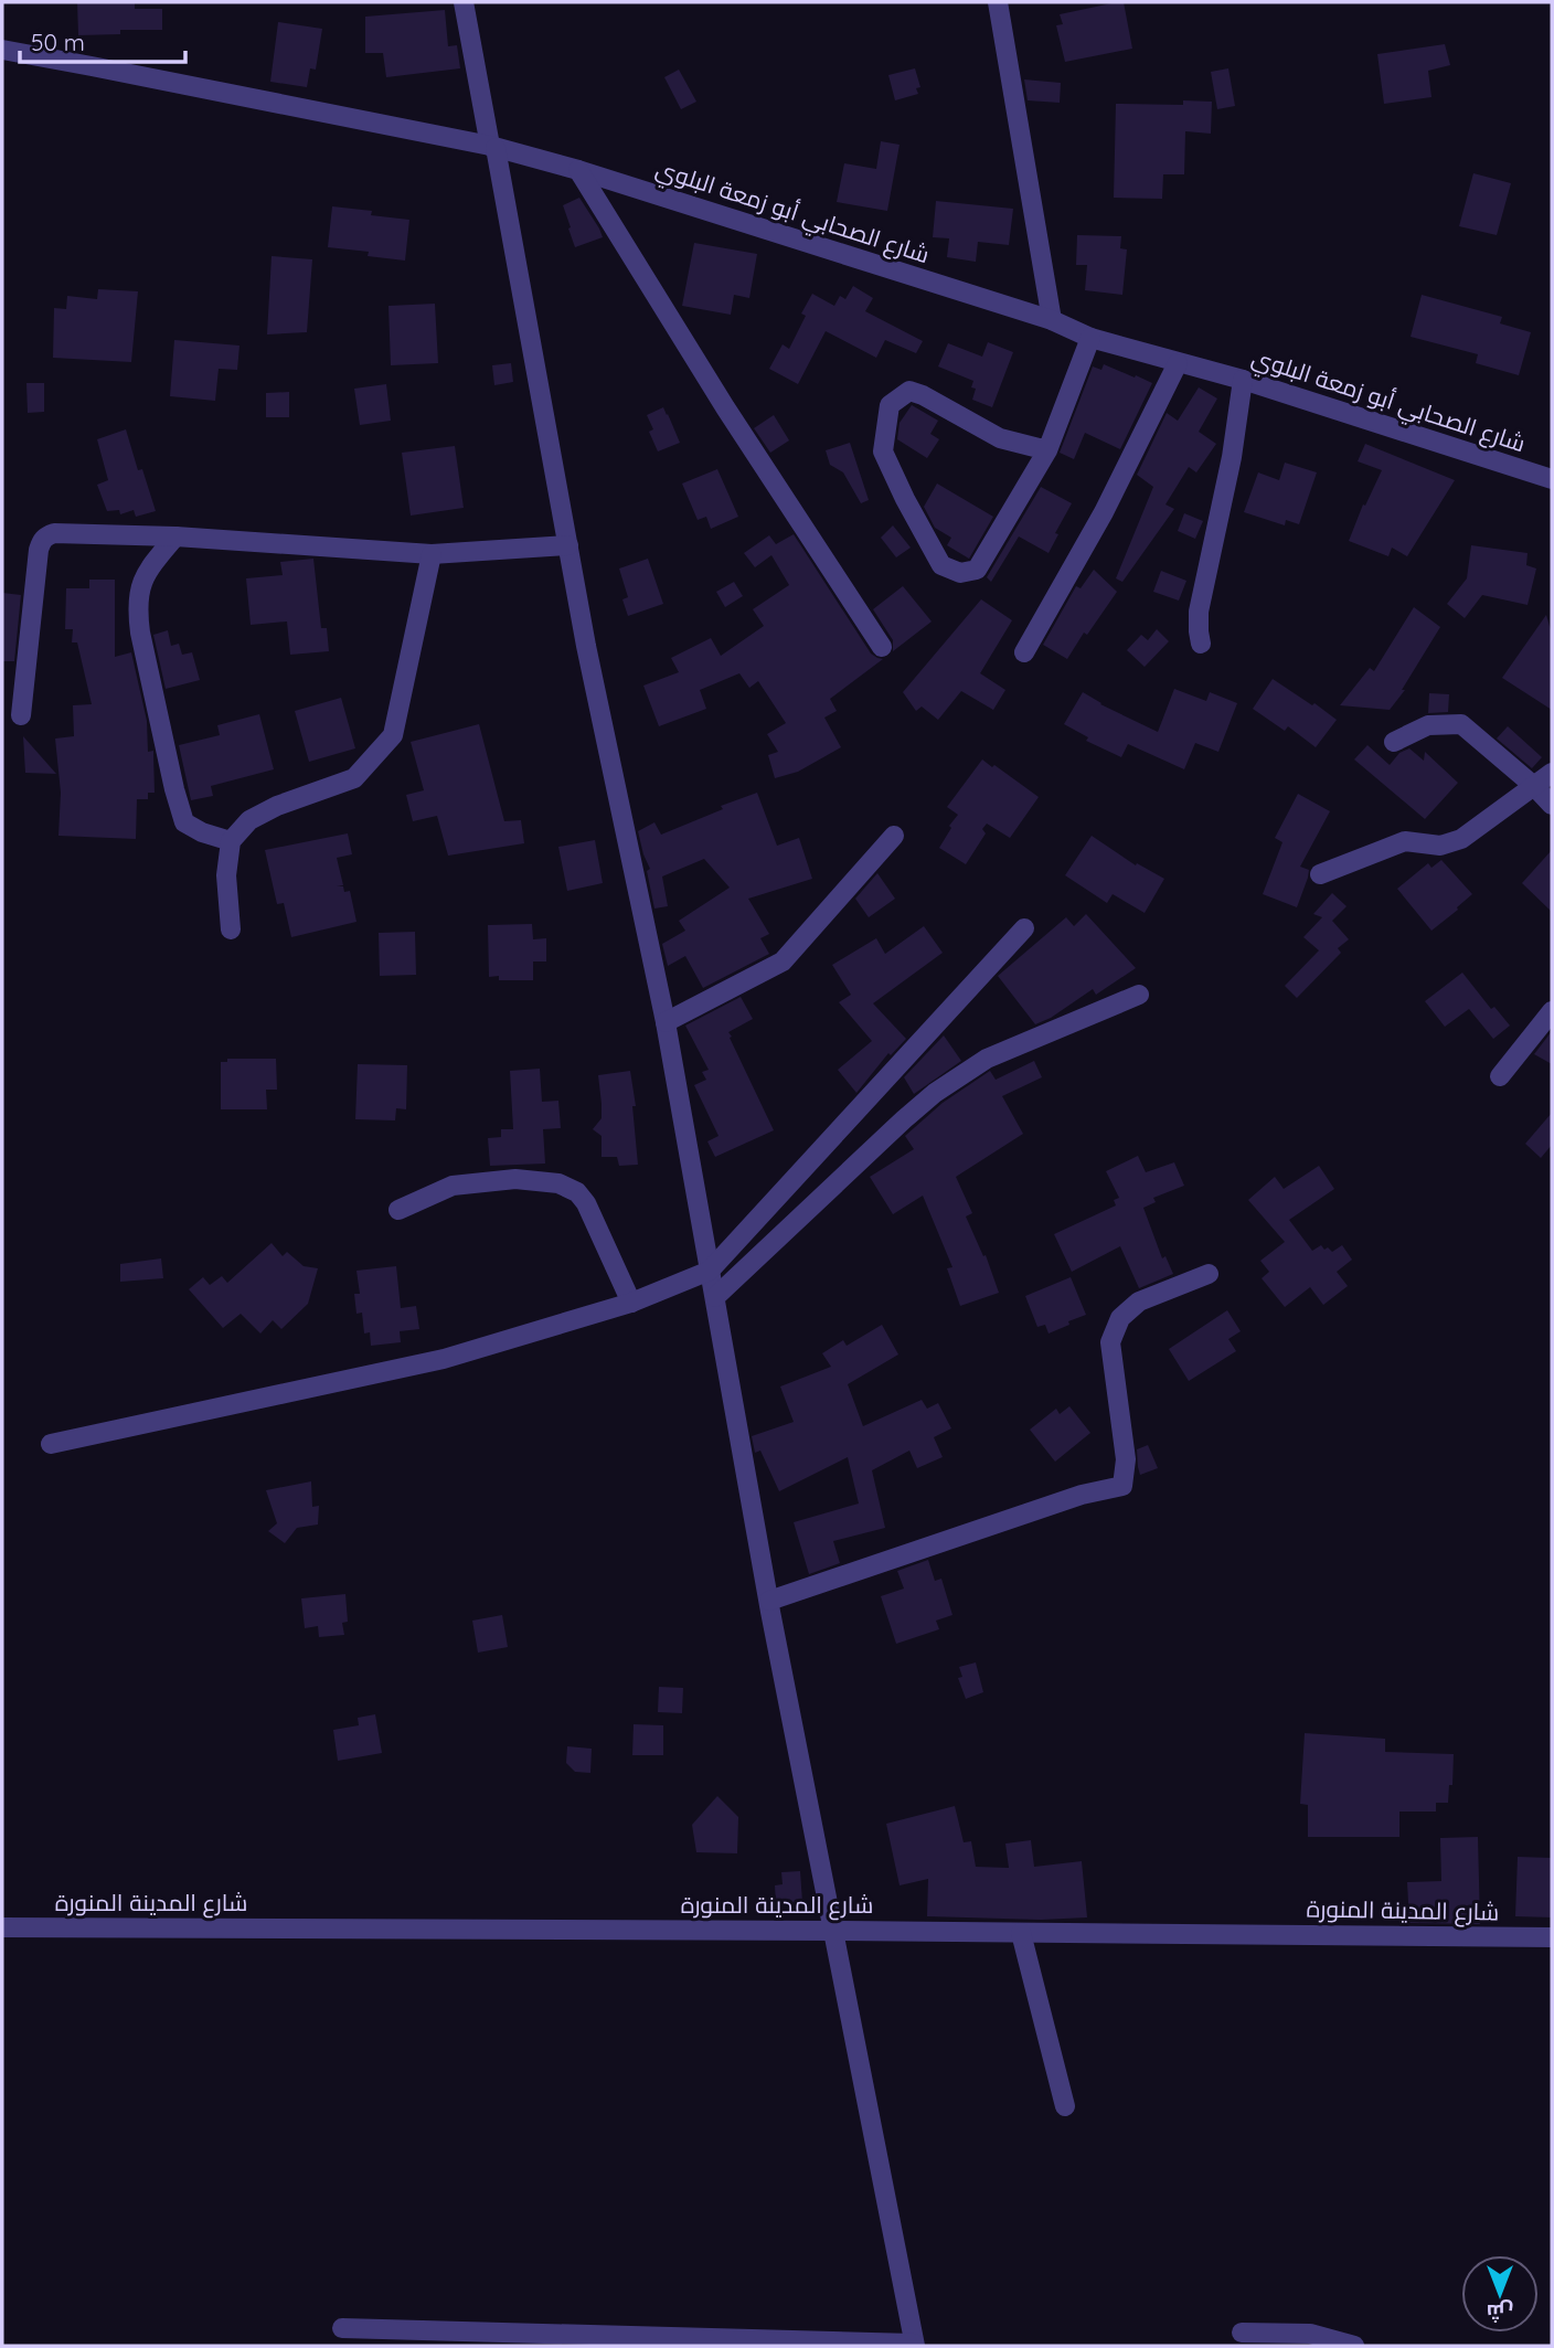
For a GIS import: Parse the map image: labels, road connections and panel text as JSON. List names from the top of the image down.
{
  "streets": {
    "street": ["شارع الصحابي أبو زمعة البلوي", "شارع المدينة المنورة"]
  },
  "scale_bar": "50 m",
  "north": "bottom"
}
